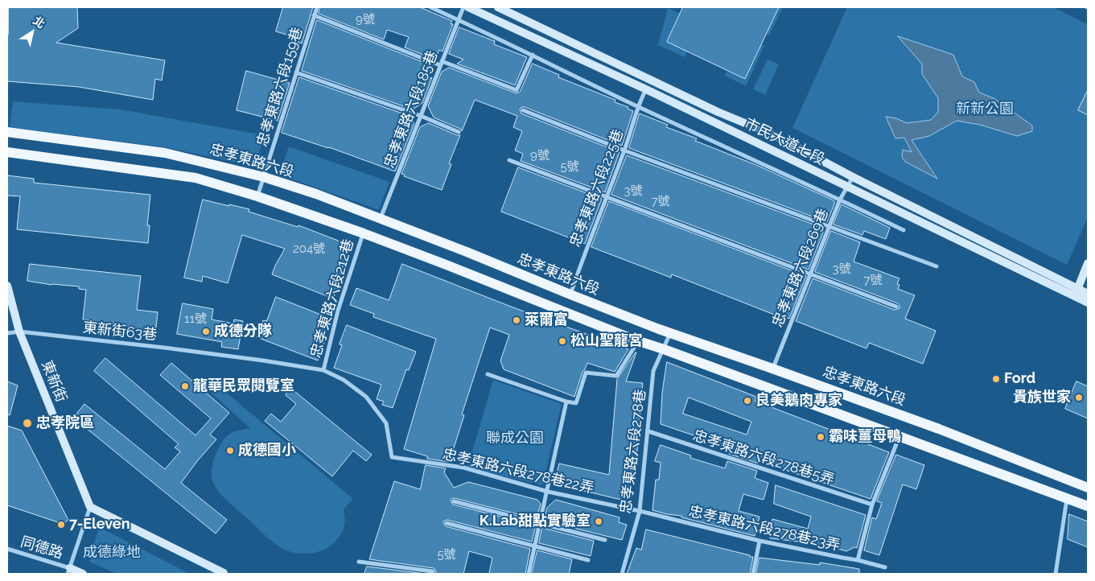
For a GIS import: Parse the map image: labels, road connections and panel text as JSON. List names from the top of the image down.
{
  "streets": {
    "main road": ["忠孝東路六段"],
    "street": [
      "忠孝東路六段159巷",
      "忠孝東路六段185巷",
      "市民大道七段",
      "忠孝東路六段225巷",
      "忠孝東路六段269巷",
      "忠孝東路六段212巷",
      "東新街63巷",
      "東新街",
      "忠孝東路六段278巷",
      "忠孝東路六段278巷5弄",
      "忠孝東路六段278巷22弄",
      "忠孝東路六段278巷23弄",
      "同德路"
    ]
  },
  "crossings": [
    ["忠孝東路六段159巷", "忠孝東路六段"],
    ["忠孝東路六段185巷", "忠孝東路六段"],
    ["市民大道七段", "忠孝東路六段225巷"],
    ["市民大道七段", "忠孝東路六段269巷"],
    ["忠孝東路六段", "忠孝東路六段225巷"],
    ["忠孝東路六段", "忠孝東路六段269巷"],
    ["忠孝東路六段", "忠孝東路六段278巷"],
    ["忠孝東路六段212巷", "東新街63巷"],
    ["東新街63巷", "東新街"],
    ["東新街63巷", "忠孝東路六段278巷22弄"],
    ["忠孝東路六段278巷", "忠孝東路六段278巷5弄"],
    ["忠孝東路六段278巷", "忠孝東路六段278巷22弄"],
    ["忠孝東路六段278巷", "忠孝東路六段278巷23弄"],
    ["忠孝東路六段278巷22弄", "忠孝東路六段278巷23弄"]
  ],
  "parks": ["新新公園", "聯成公園", "成德綠地"],
  "places": [
    "萊爾富",
    "成德分隊",
    "松山聖龍宮",
    "Ford",
    "龍華民眾閱覽室",
    "貴族世家",
    "良美鵝肉專家",
    "忠孝院區",
    "霸味薑母鴨",
    "成德國小",
    "K.Lab甜點實驗室",
    "7-Eleven"
  ],
  "house_numbers": [
    "9號",
    "9號",
    "5號",
    "3號",
    "7號",
    "204號",
    "3號",
    "7號",
    "11號",
    "5號"
  ],
  "north": "top right"
}
